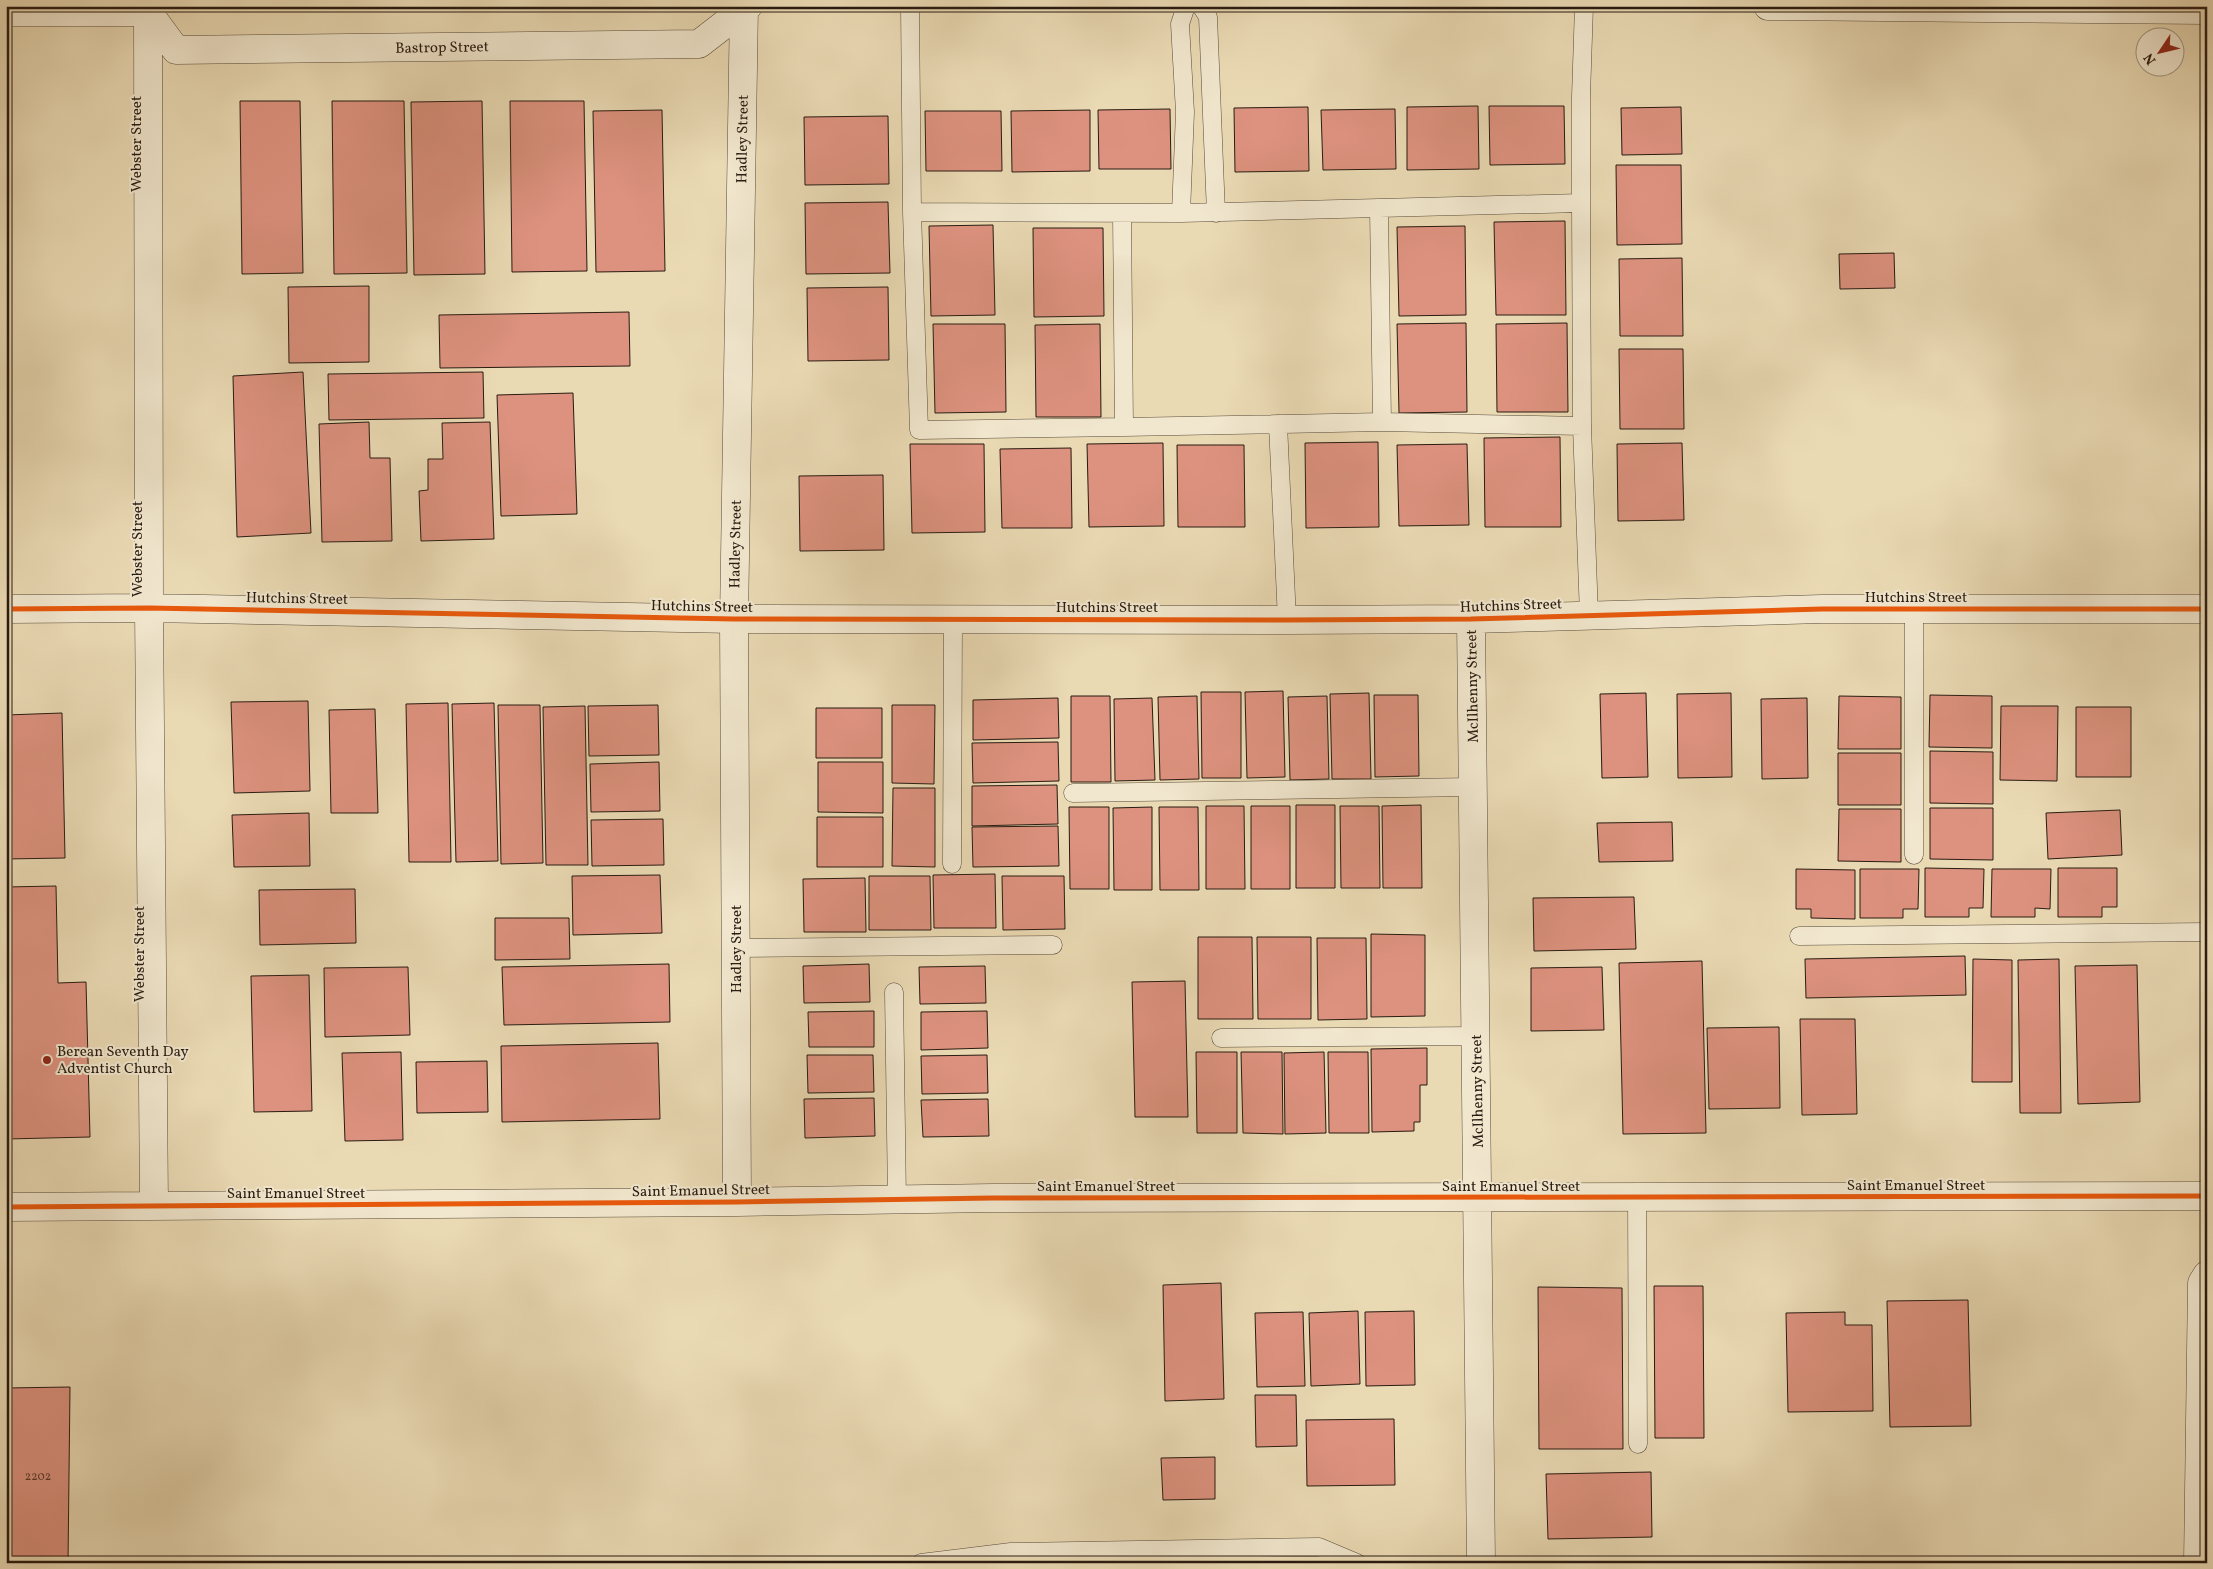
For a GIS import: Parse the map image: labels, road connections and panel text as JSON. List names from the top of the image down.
{
  "streets": {
    "street": [
      "Bastrop Street",
      "Hadley Street",
      "Webster Street",
      "Hutchins Street",
      "McIlhenny Street",
      "Saint Emanuel Street"
    ]
  },
  "crossings": [
    ["Bastrop Street", "Hadley Street"],
    ["Bastrop Street", "Webster Street"],
    ["Hadley Street", "Hutchins Street"],
    ["Hadley Street", "Saint Emanuel Street"],
    ["Webster Street", "Hutchins Street"],
    ["Webster Street", "Saint Emanuel Street"],
    ["Hutchins Street", "McIlhenny Street"],
    ["McIlhenny Street", "Saint Emanuel Street"]
  ],
  "places": ["Berean Seventh Day Adventist Church"],
  "house_numbers": ["2202"],
  "north": "bottom left"
}
